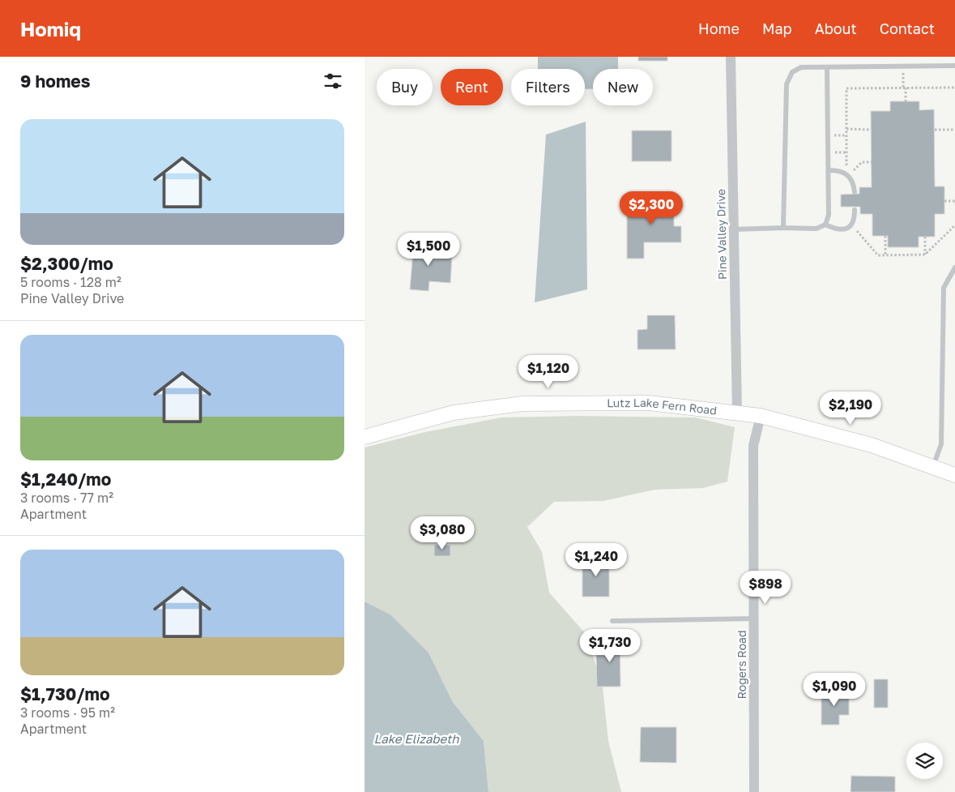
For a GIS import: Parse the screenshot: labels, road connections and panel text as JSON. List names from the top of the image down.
{
  "streets": {
    "main road": ["Lutz Lake Fern Road"],
    "street": ["Pine Valley Drive", "Rogers Road"]
  },
  "crossings": [
    ["Pine Valley Drive", "Lutz Lake Fern Road"],
    ["Lutz Lake Fern Road", "Rogers Road"]
  ],
  "water": ["Lake Elizabeth"],
  "page": {
    "header": "Homiq",
    "nav": [
      "Home",
      "Map",
      "About",
      "Contact"
    ],
    "heading": "9 homes",
    "chip": [
      "Buy",
      "Rent",
      "Filters",
      "New"
    ],
    "list": [
      {
        "name": "$2,300/mo",
        "note": "5 rooms · 128 m² · Pine Valley Drive"
      },
      {
        "name": "$1,240/mo",
        "note": "3 rooms · 77 m² · Apartment"
      },
      {
        "name": "$1,730/mo",
        "note": "3 rooms · 95 m² · Apartment"
      }
    ],
    "price": [
      "$2,300",
      "$1,500",
      "$1,120",
      "$2,190",
      "$3,080",
      "$1,240",
      "$898",
      "$1,730",
      "$1,090"
    ]
  }
}
